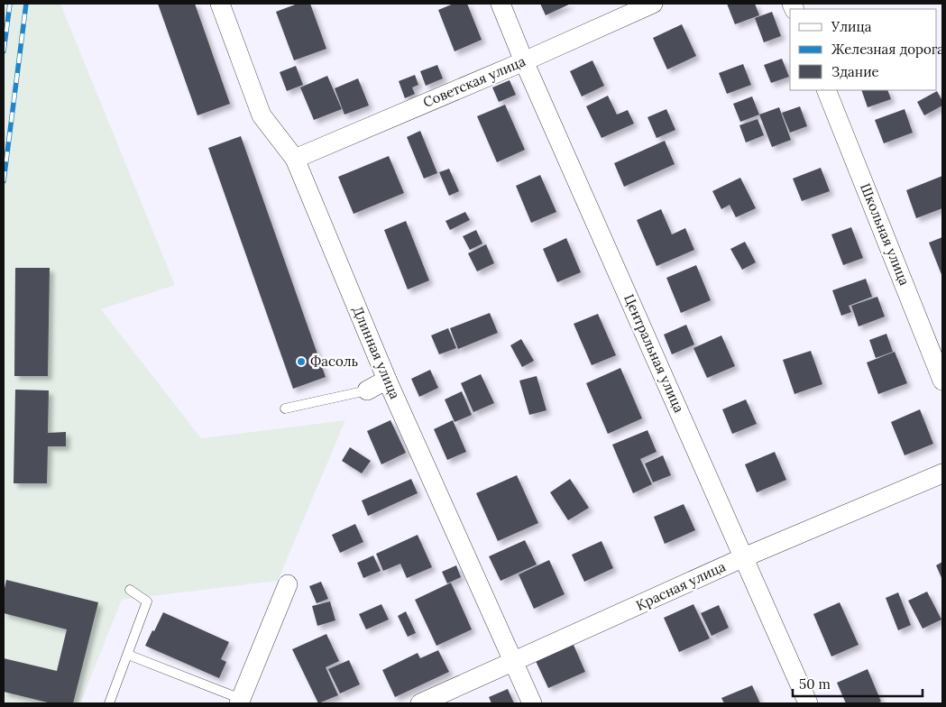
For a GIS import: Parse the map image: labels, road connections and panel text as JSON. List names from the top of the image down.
{
  "streets": {
    "street": [
      "Советская улица",
      "Школьная улица",
      "Длинная улица",
      "Центральная улица",
      "Красная улица"
    ]
  },
  "crossings": [
    ["Советская улица", "Длинная улица"],
    ["Советская улица", "Центральная улица"],
    ["Длинная улица", "Красная улица"],
    ["Центральная улица", "Красная улица"]
  ],
  "places": ["Фасоль"],
  "legend": ["Улица", "Железная дорога", "Здание"],
  "scale_bar": "50 m"
}
